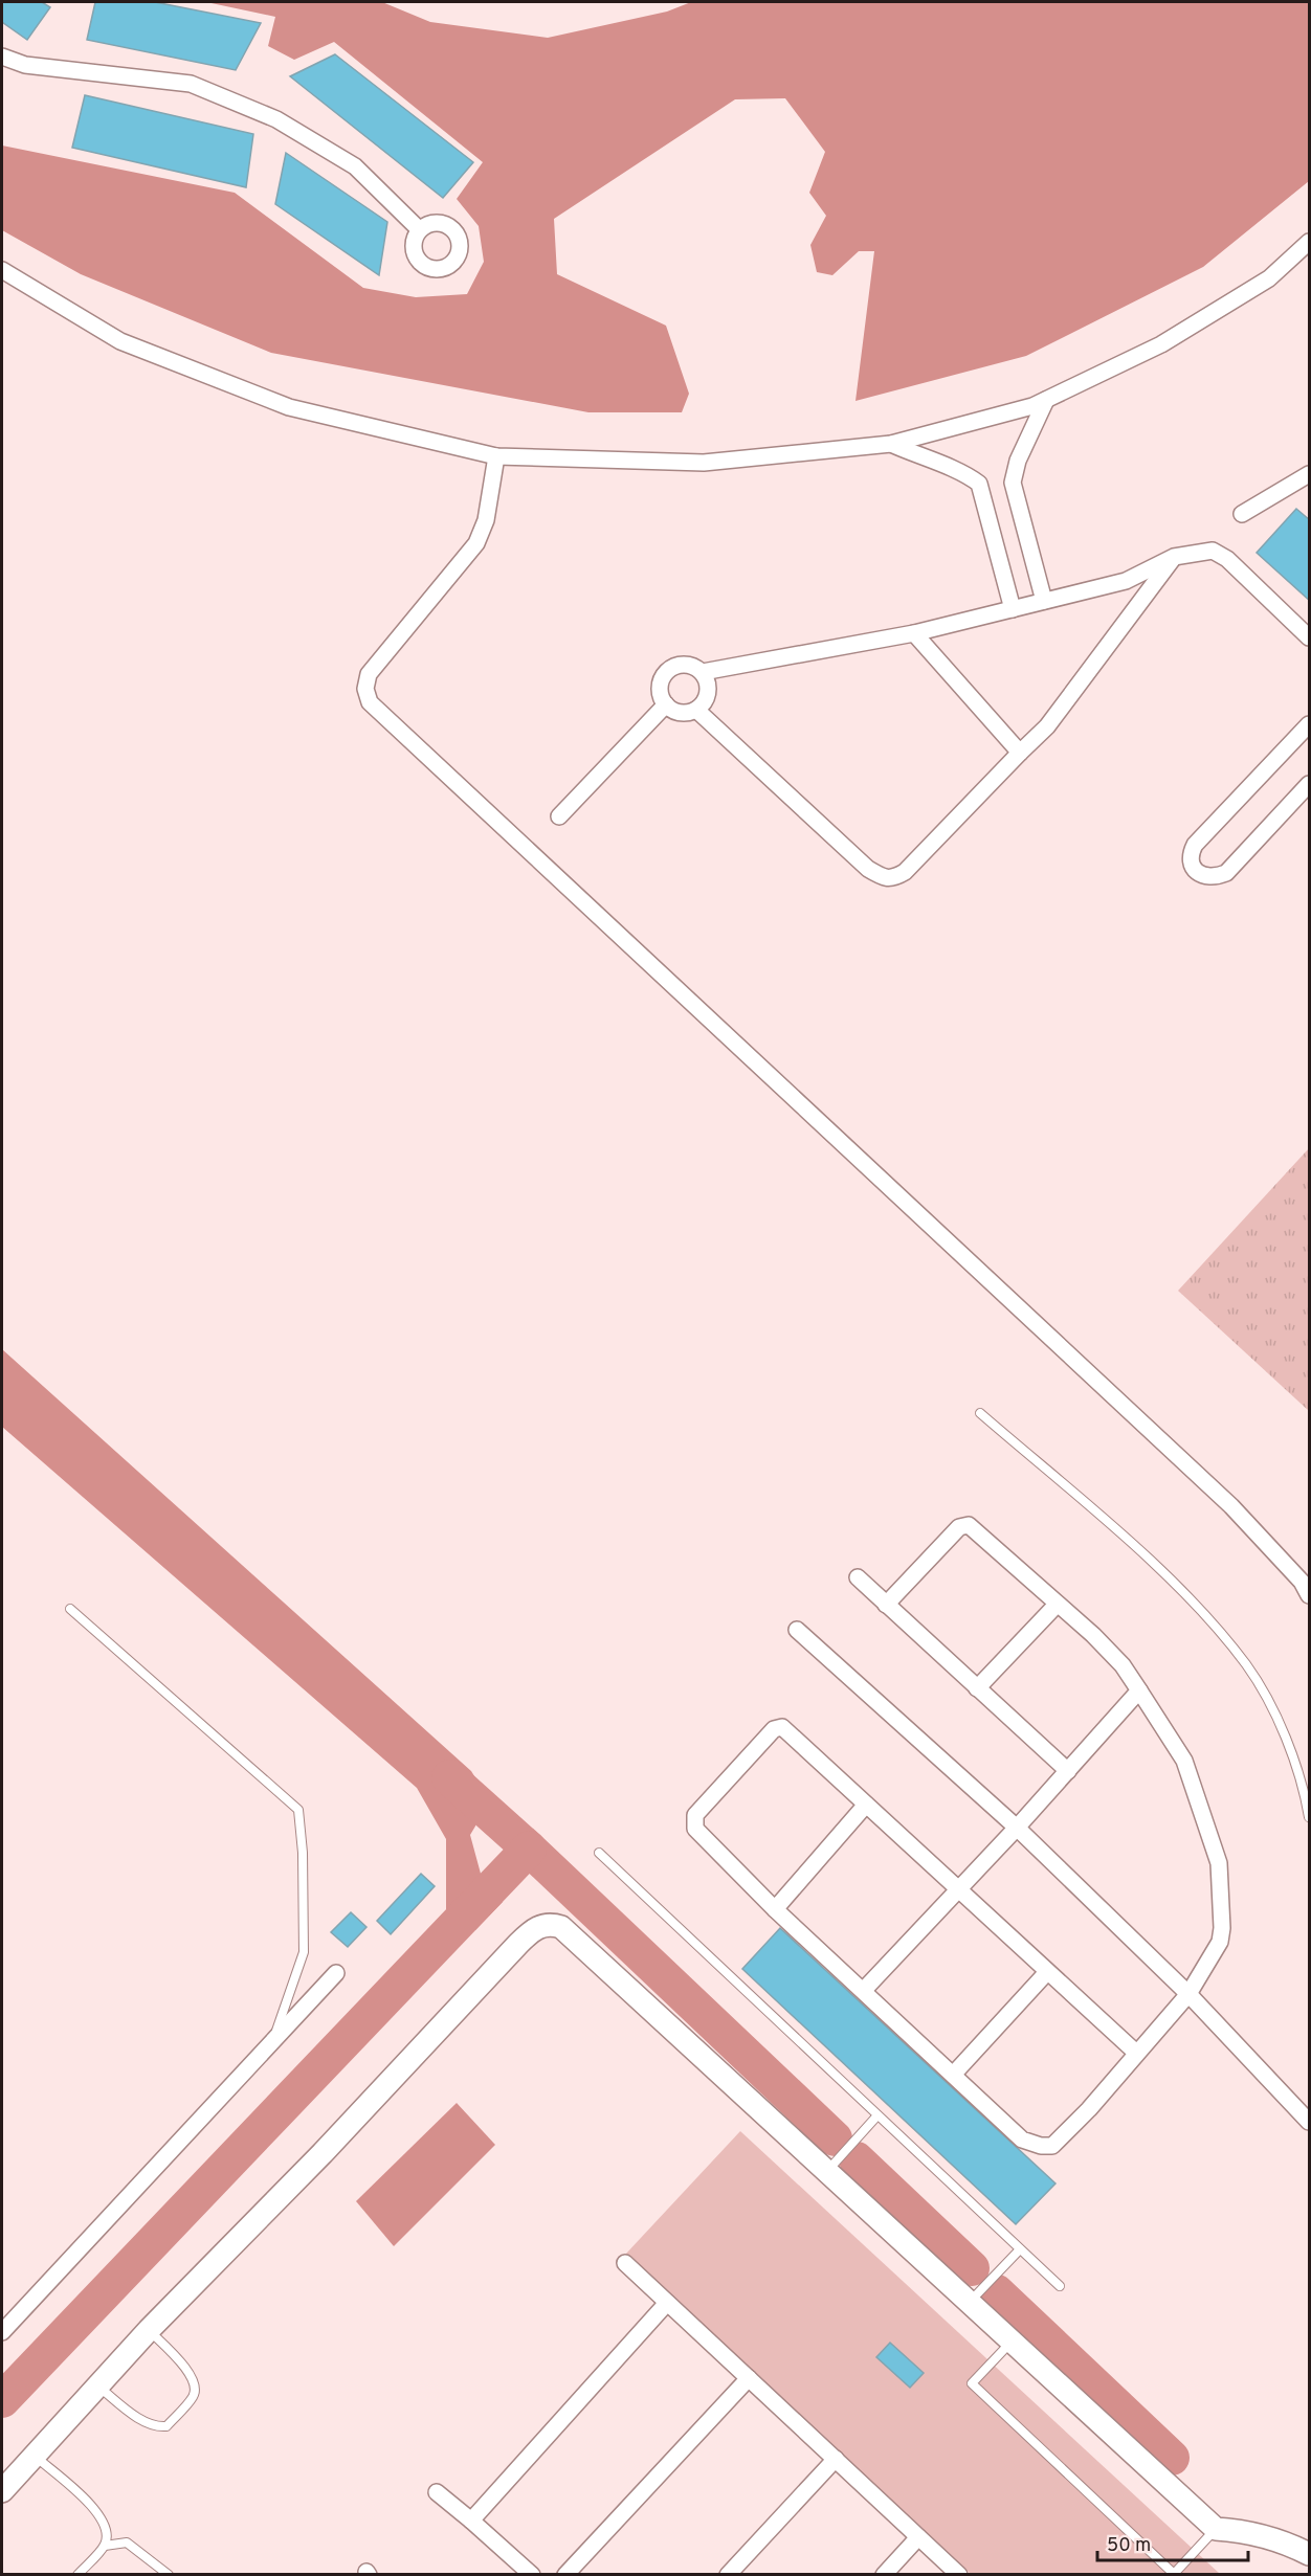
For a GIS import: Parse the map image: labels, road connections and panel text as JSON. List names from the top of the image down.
{
  "scale_bar": "50 m"
}
